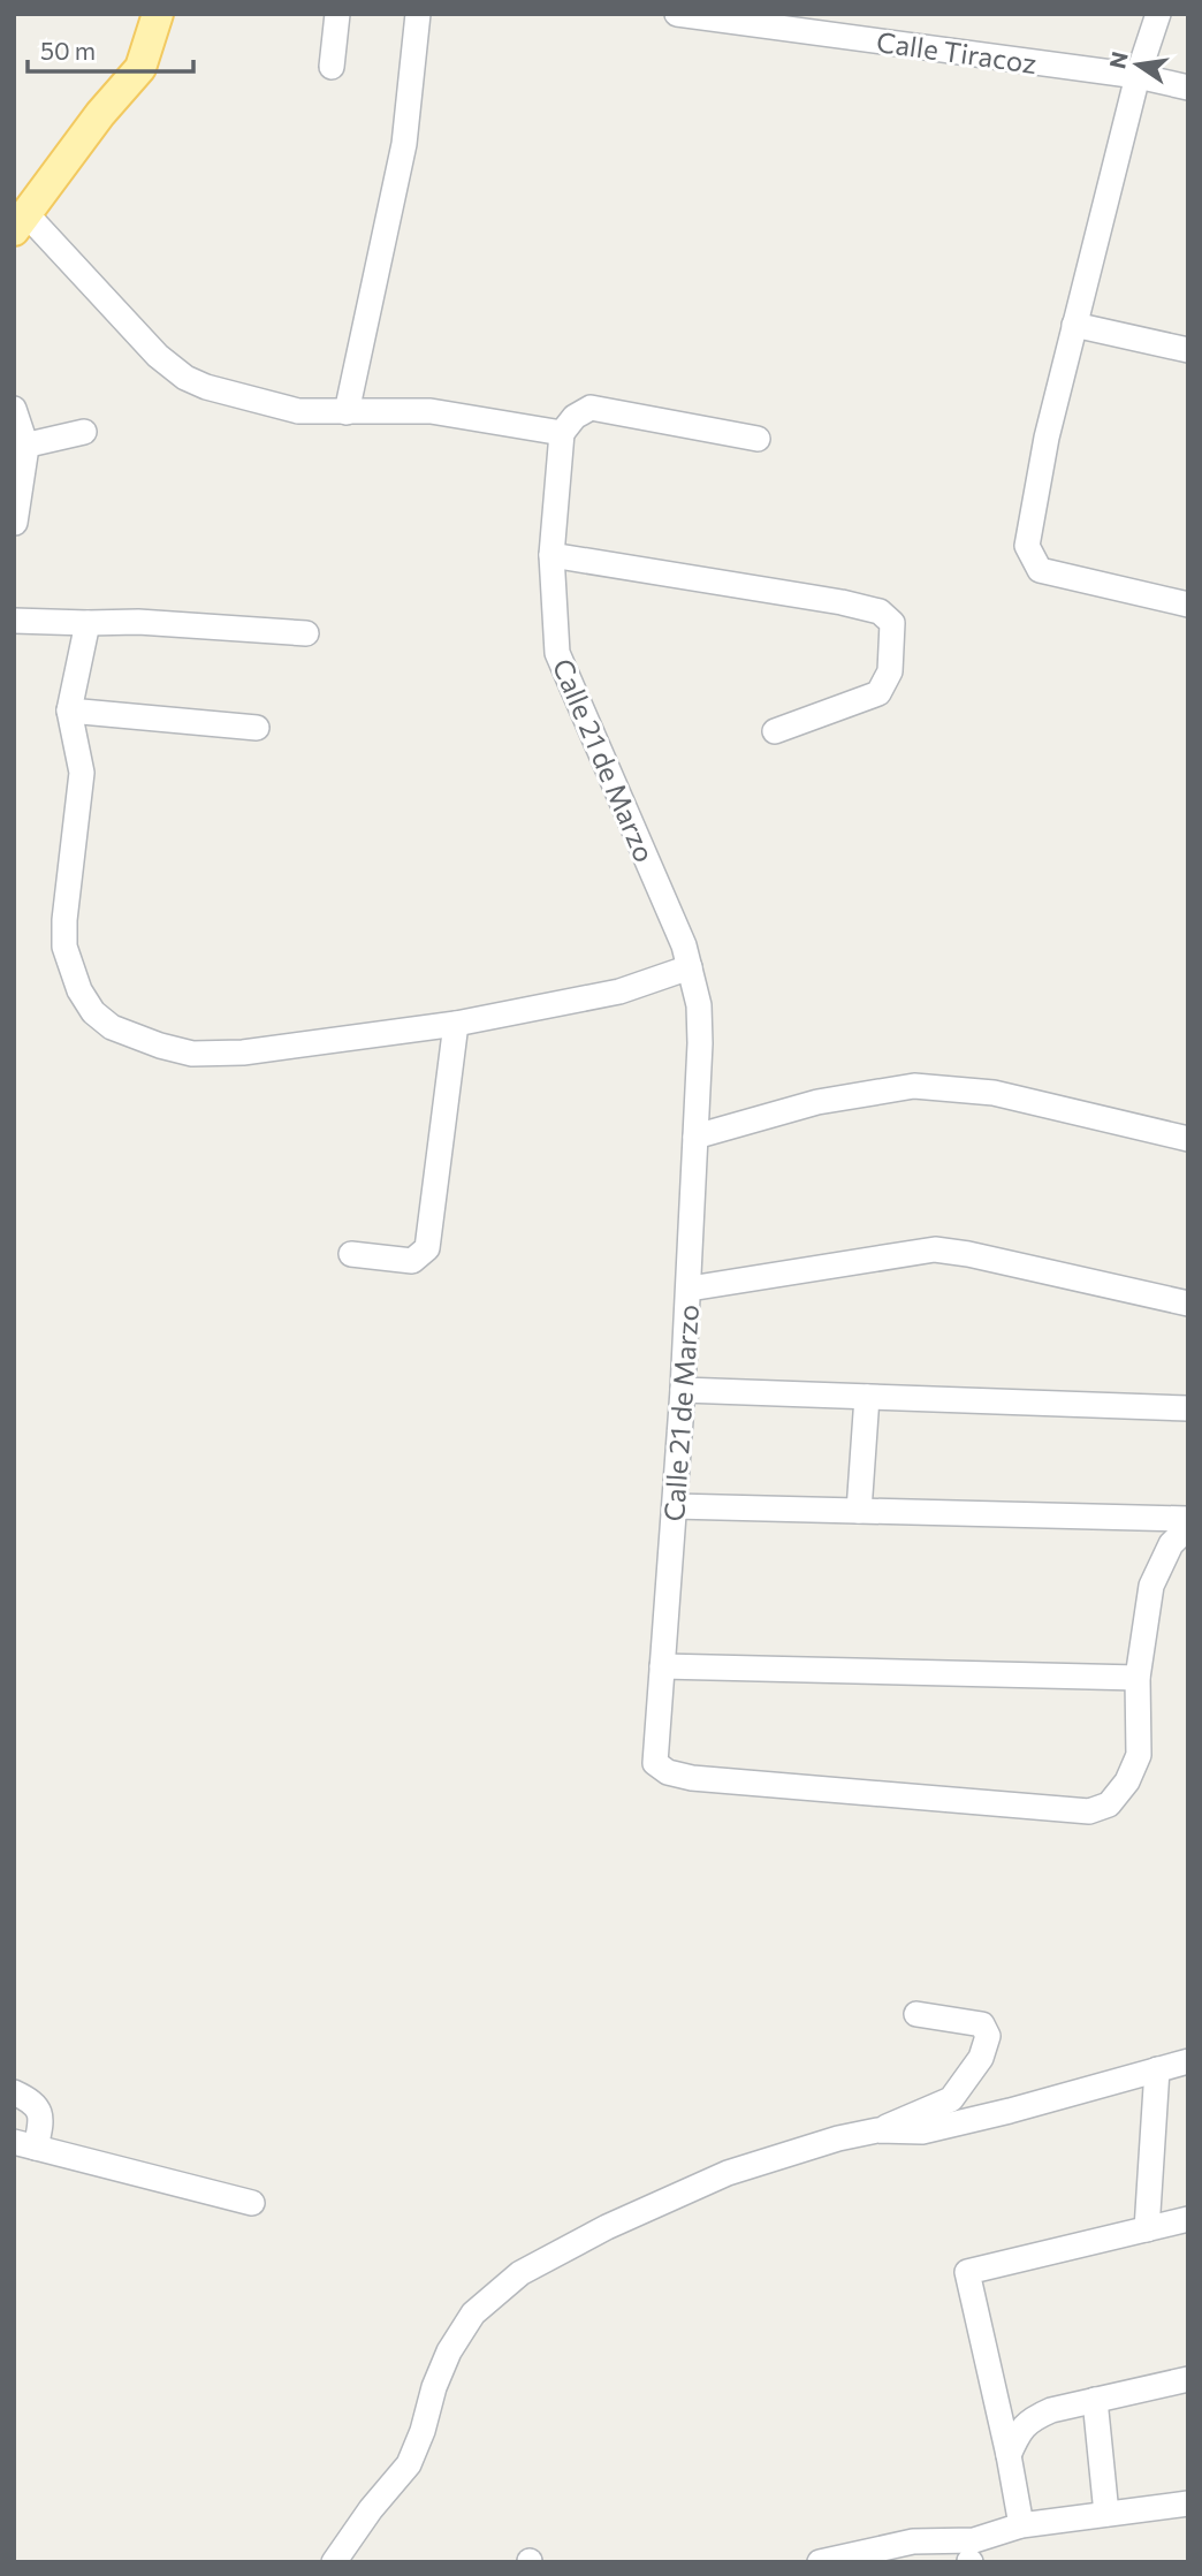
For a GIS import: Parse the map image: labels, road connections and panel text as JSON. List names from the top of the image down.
{
  "streets": {
    "street": ["Calle Tiracoz", "Calle 21 de Marzo"]
  },
  "scale_bar": "50 m",
  "north": "left"
}
